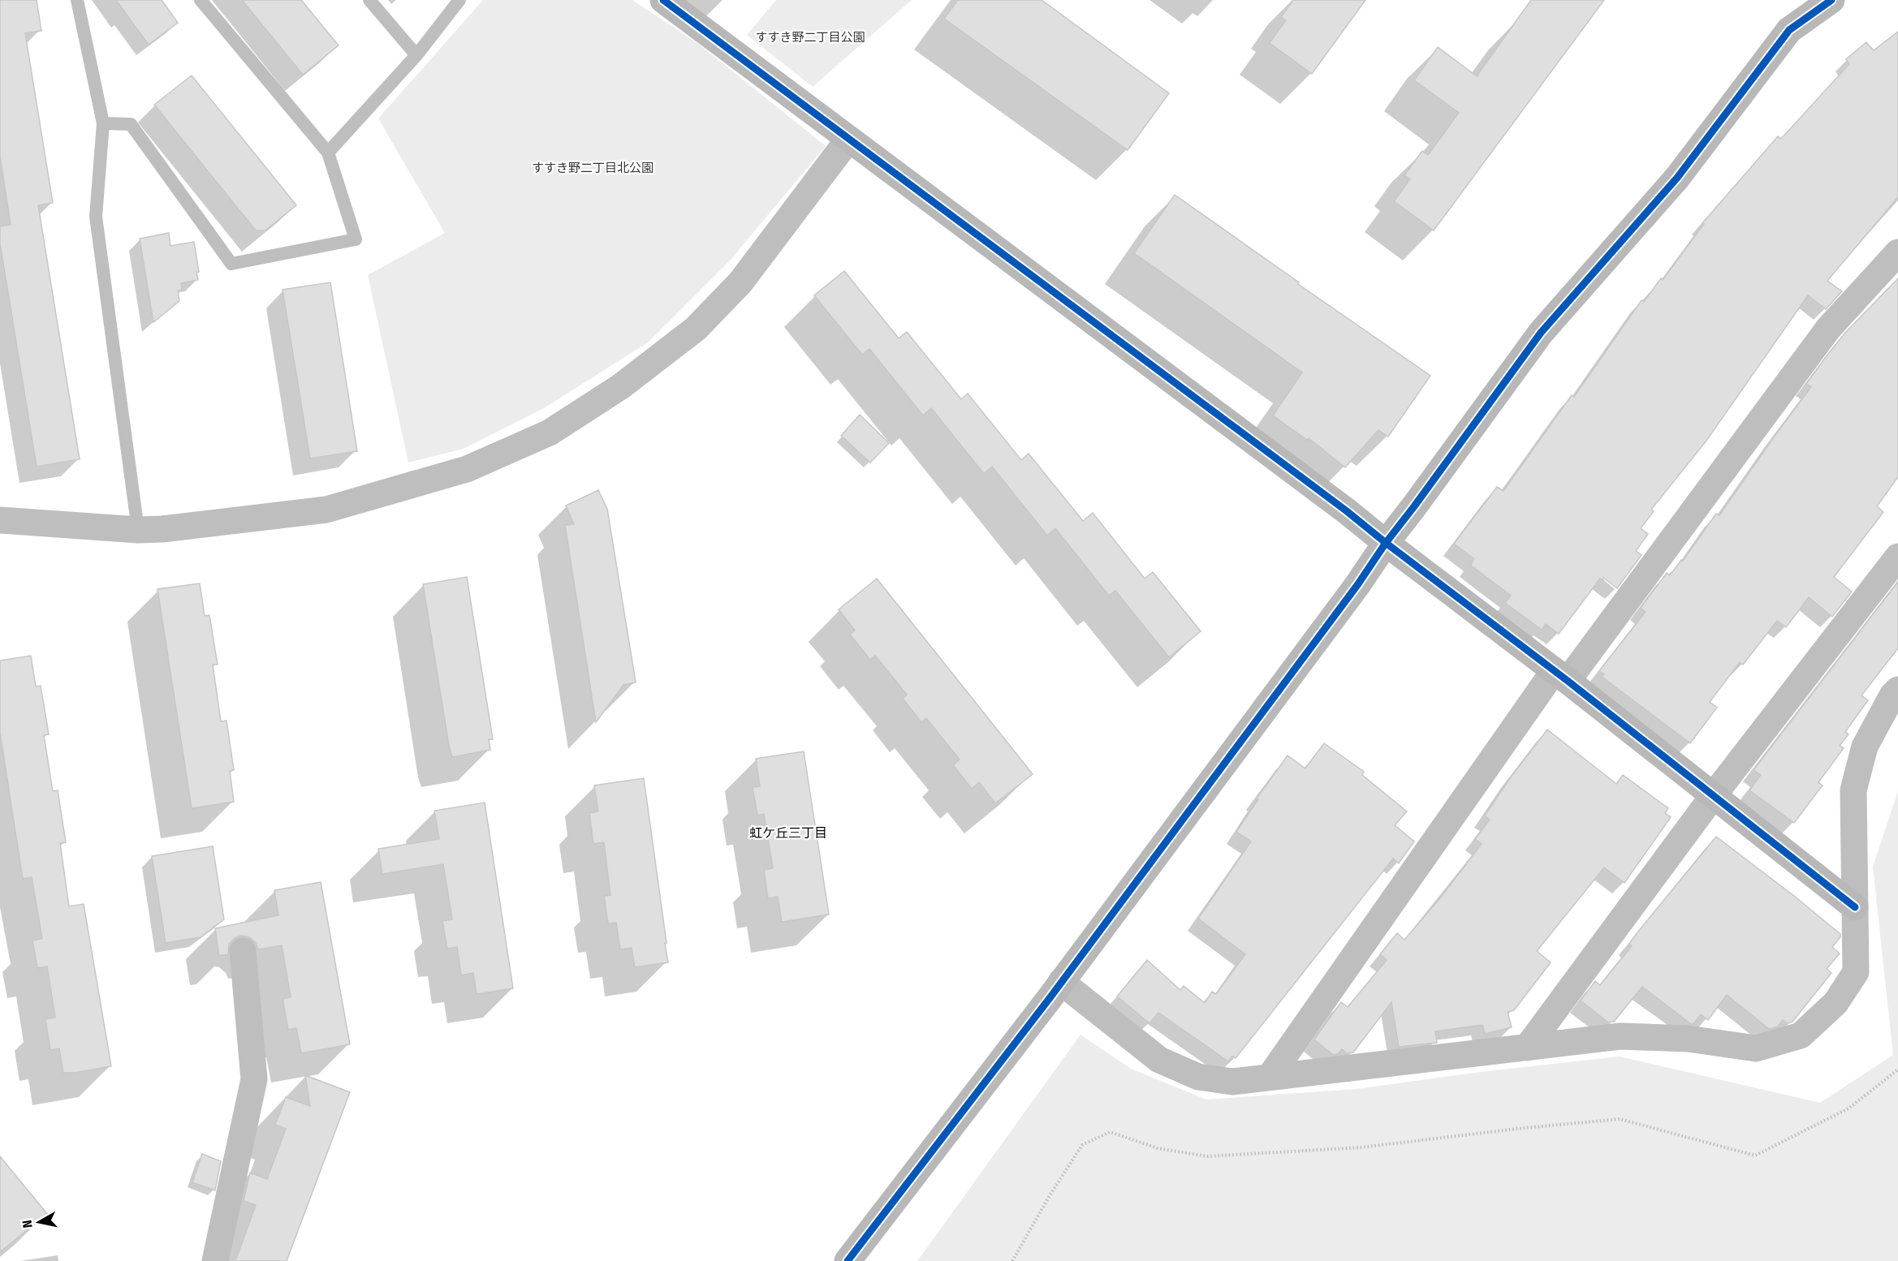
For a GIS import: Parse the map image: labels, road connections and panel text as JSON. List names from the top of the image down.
{
  "districts": ["虹ケ丘三丁目"],
  "parks": ["すすき野二丁目公園", "すすき野二丁目北公園"],
  "north": "left"
}
